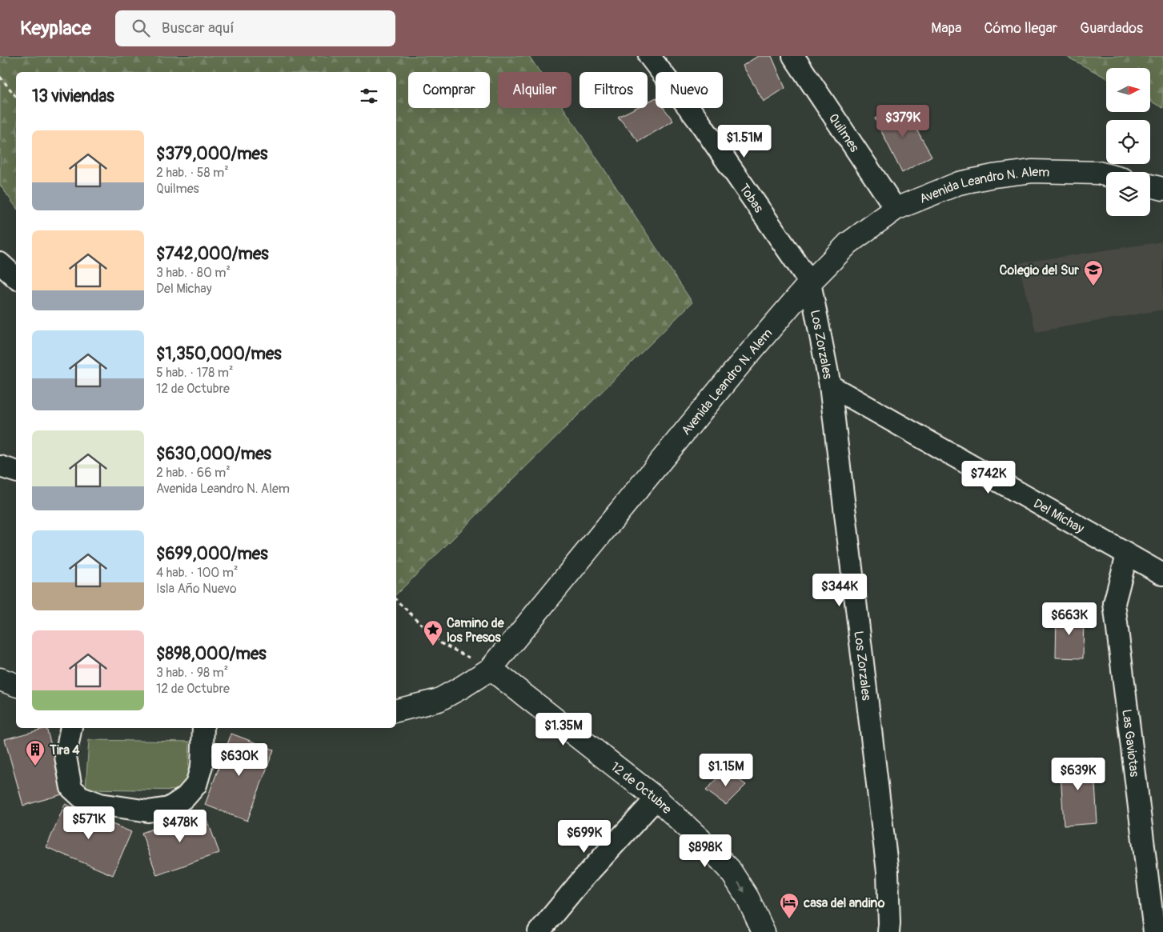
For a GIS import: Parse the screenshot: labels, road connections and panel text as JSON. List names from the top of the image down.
{
  "streets": {
    "main road": ["Avenida Leandro N. Alem", "12 de Octubre"],
    "street": [
      "Quilmes",
      "Tobas",
      "Los Zorzales",
      "Del Michay",
      "Las Gaviotas"
    ]
  },
  "crossings": [
    ["Quilmes", "Avenida Leandro N. Alem"],
    ["Avenida Leandro N. Alem", "Tobas"],
    ["Avenida Leandro N. Alem", "Los Zorzales"],
    ["Avenida Leandro N. Alem", "12 de Octubre"],
    ["Tobas", "Los Zorzales"],
    ["Los Zorzales", "Del Michay"],
    ["Del Michay", "Las Gaviotas"]
  ],
  "one_way": ["12 de Octubre"],
  "places": {
    "school or university": ["Colegio del Sur"],
    "place": ["Camino de los Presos"],
    "building": ["Tira 4"],
    "hotel": ["casa del andino"]
  },
  "north": "right",
  "page": {
    "header": "Keyplace",
    "search": "Buscar aquí",
    "nav": ["Mapa", "Cómo llegar", "Guardados"],
    "chip": [
      "Comprar",
      "Alquilar",
      "Filtros",
      "Nuevo"
    ],
    "heading": "13 viviendas",
    "price": [
      "$379K",
      "$1.51M",
      "$742K",
      "$344K",
      "$663K",
      "$1.35M",
      "$630K",
      "$1.15M",
      "$639K",
      "$571K",
      "$478K",
      "$699K",
      "$898K"
    ],
    "list": [
      {
        "name": "$379,000/mes",
        "note": "2 hab. · 58 m² · Quilmes"
      },
      {
        "name": "$742,000/mes",
        "note": "3 hab. · 80 m² · Del Michay"
      },
      {
        "name": "$1,350,000/mes",
        "note": "5 hab. · 178 m² · 12 de Octubre"
      },
      {
        "name": "$630,000/mes",
        "note": "2 hab. · 66 m² · Avenida Leandro N. Alem"
      },
      {
        "name": "$699,000/mes",
        "note": "4 hab. · 100 m² · Isla Año Nuevo"
      },
      {
        "name": "$898,000/mes",
        "note": "3 hab. · 98 m² · 12 de Octubre"
      }
    ]
  }
}
